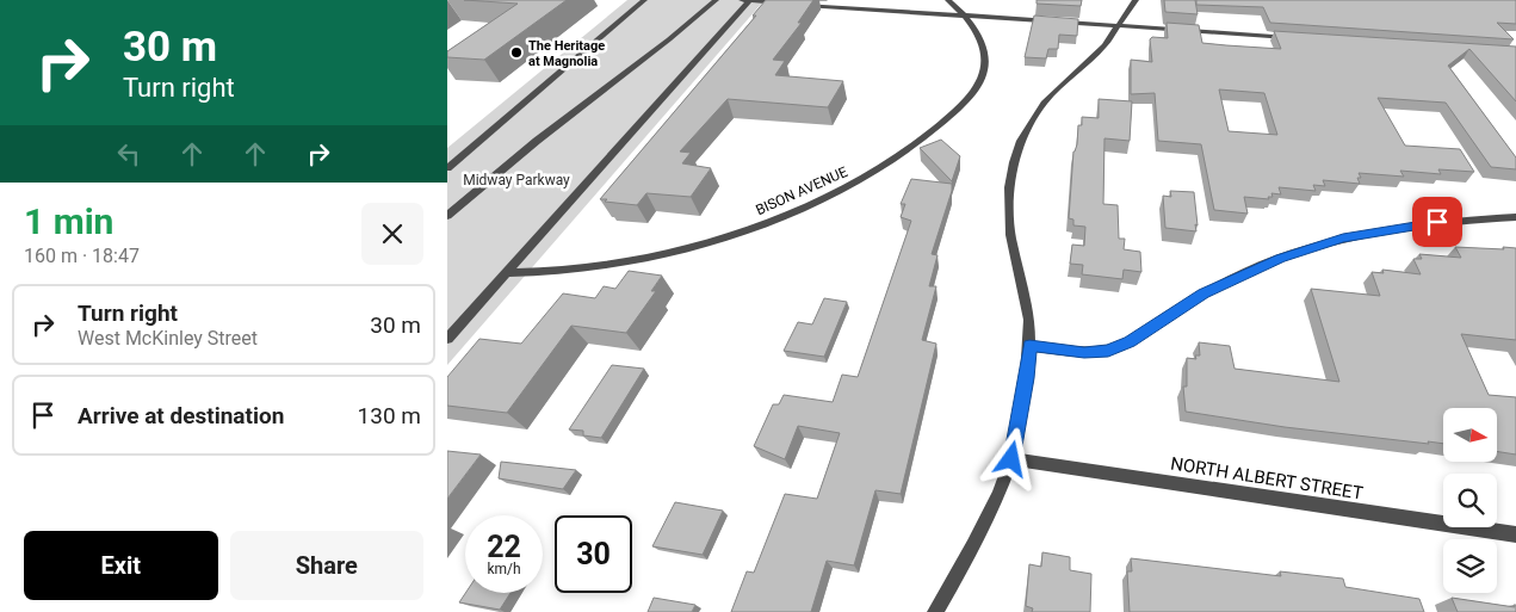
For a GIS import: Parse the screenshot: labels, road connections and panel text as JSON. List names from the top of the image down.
{
  "streets": {
    "street": ["BISON AVENUE", "NORTH ALBERT STREET"]
  },
  "parks": ["Midway Parkway"],
  "places": ["The Heritage at Magnolia"],
  "north": "right",
  "page": {
    "turn": ["30 m", "Turn right"],
    "heading": ["1 min", "160 m · 18:47"],
    "list": [
      {
        "name": "Turn right",
        "note": "West McKinley Street",
        "value": "30 m"
      },
      {
        "name": "Arrive at destination",
        "value": "130 m"
      }
    ],
    "speed": "22 km/h",
    "limit": "30",
    "buttons": ["Exit", "Share"]
  }
}
